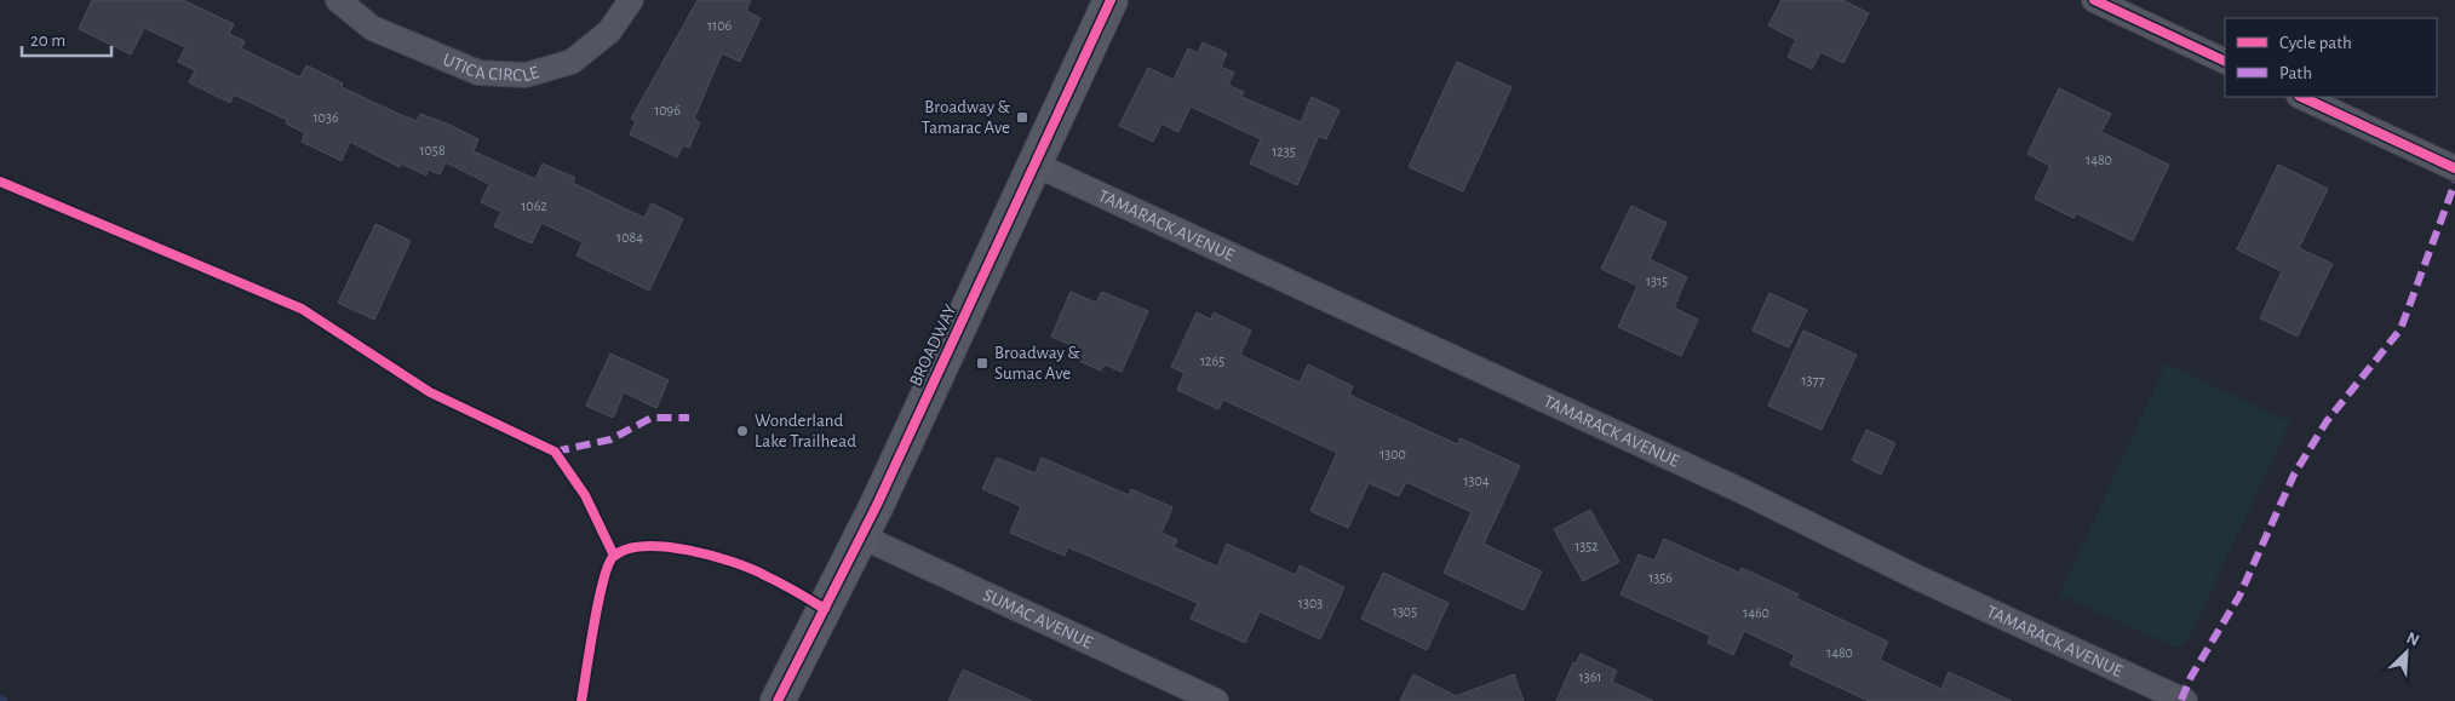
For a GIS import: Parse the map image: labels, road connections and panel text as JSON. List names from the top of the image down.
{
  "streets": {
    "main road": ["BROADWAY"],
    "street": ["UTICA CIRCLE", "TAMARACK AVENUE", "SUMAC AVENUE"]
  },
  "crossings": [
    ["TAMARACK AVENUE", "BROADWAY"],
    ["BROADWAY", "SUMAC AVENUE"]
  ],
  "places": {
    "transit": ["Broadway & Tamarac Ave", "Broadway & Sumac Ave"],
    "other": ["Wonderland Lake Trailhead"]
  },
  "house_numbers": [
    "1106",
    "1096",
    "1036",
    "1058",
    "1235",
    "1480",
    "1062",
    "1084",
    "1315",
    "1265",
    "1377",
    "1300",
    "1304",
    "1352",
    "1356",
    "1303",
    "1305",
    "1460",
    "1480",
    "1361"
  ],
  "legend": ["Cycle path", "Path"],
  "scale_bar": "20 m",
  "north": "top right"
}
